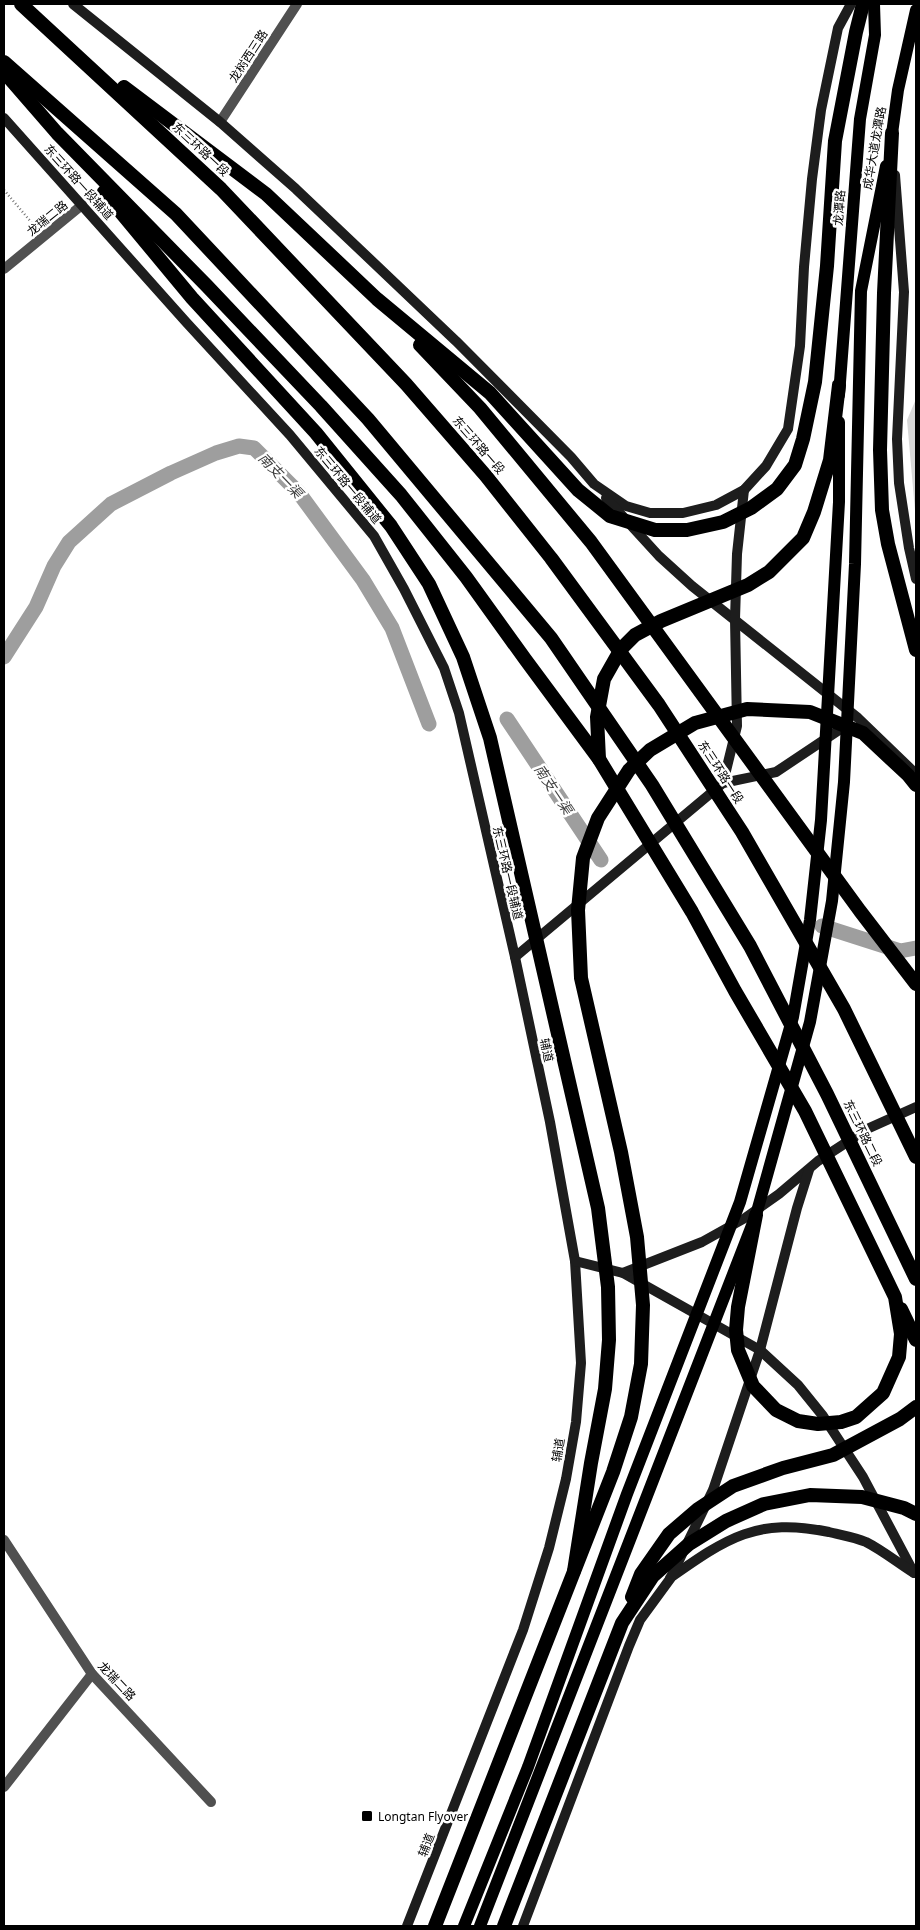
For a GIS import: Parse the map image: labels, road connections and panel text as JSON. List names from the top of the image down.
{
  "streets": {
    "highway": ["东三环路一段", "东三环路二段"],
    "main road": [
      "成华大道龙潭路",
      "东三环路一段辅道",
      "龙潭路",
      "辅道"
    ],
    "street": ["龙树西三路", "龙瑞二路"]
  },
  "crossings": [
    ["东三环路一段辅道", "龙瑞二路"],
    ["东三环路一段辅道", "辅道"]
  ],
  "water": ["南支一渠"],
  "places": {
    "transit": ["Longtan Flyover"]
  }
}
